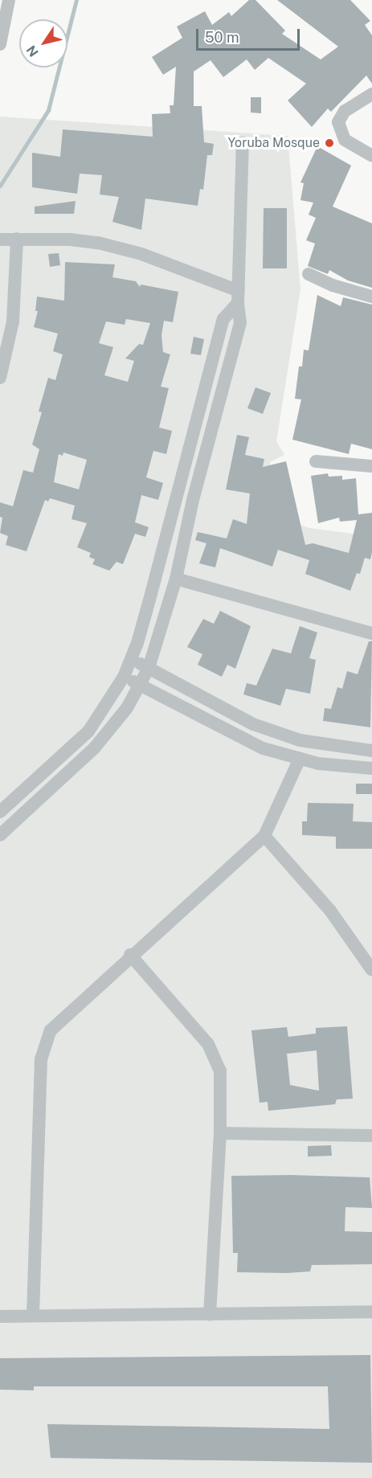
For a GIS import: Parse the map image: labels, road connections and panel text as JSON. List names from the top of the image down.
{
  "places": ["Yoruba Mosque"],
  "scale_bar": "50 m",
  "north": "bottom left"
}
